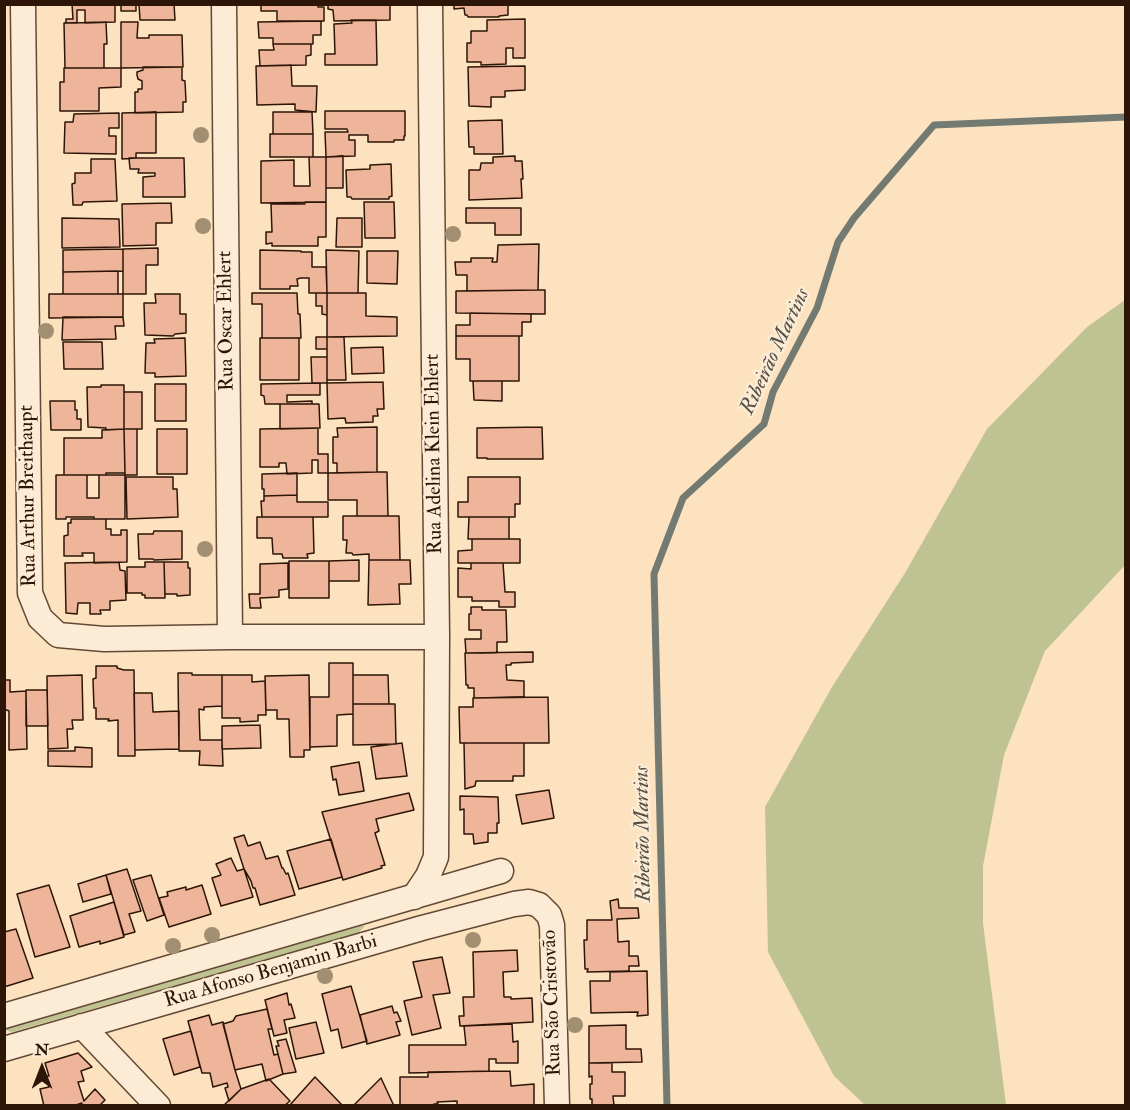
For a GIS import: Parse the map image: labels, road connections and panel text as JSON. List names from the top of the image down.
{
  "streets": {
    "street": [
      "Rua Oscar Ehlert",
      "Rua Adelina Klein Ehlert",
      "Rua Arthur Breithaupt",
      "Rua Afonso Benjamin Barbi",
      "Rua São Cristovão"
    ]
  },
  "crossings": [
    ["Rua Oscar Ehlert", "Rua Arthur Breithaupt"],
    ["Rua Adelina Klein Ehlert", "Rua Arthur Breithaupt"],
    ["Rua Adelina Klein Ehlert", "Rua Afonso Benjamin Barbi"],
    ["Rua Afonso Benjamin Barbi", "Rua São Cristovão"]
  ],
  "water": ["Ribeirão Martins"],
  "north": "top"
}
